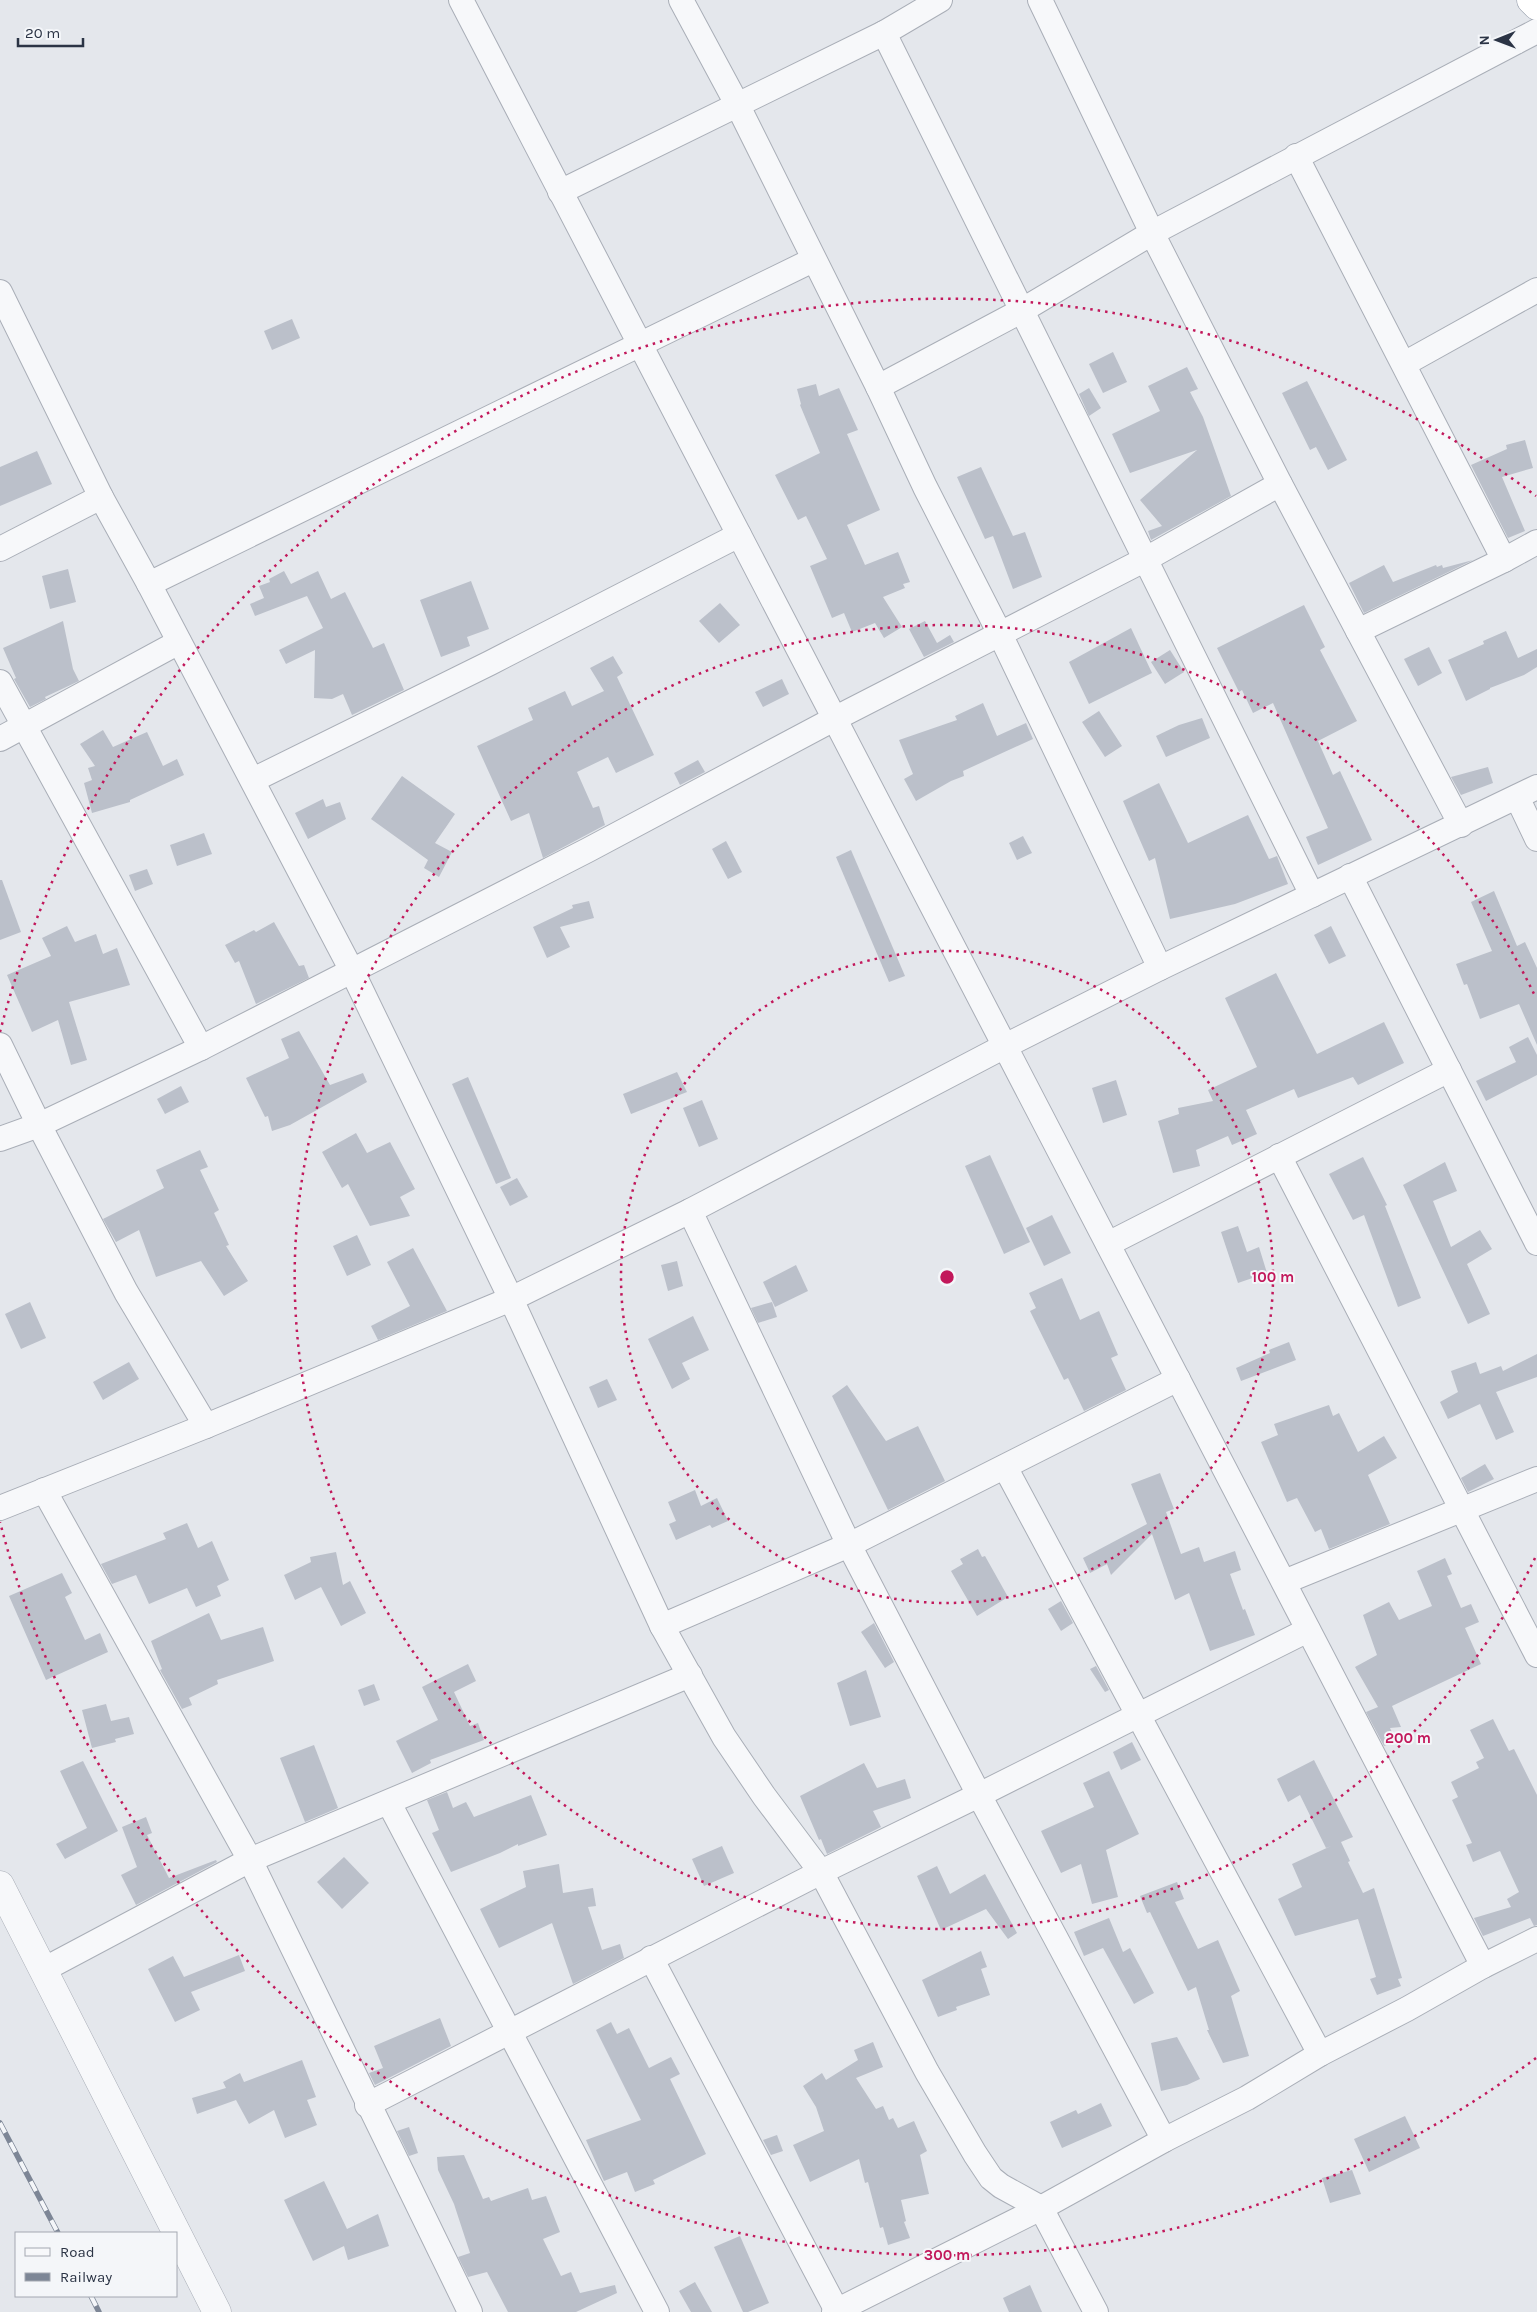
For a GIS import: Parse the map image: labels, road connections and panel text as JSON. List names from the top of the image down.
{
  "legend": ["Road", "Railway"],
  "scale_bar": "20 m",
  "north": "left",
  "rings": ["100 m", "200 m", "300 m"]
}
